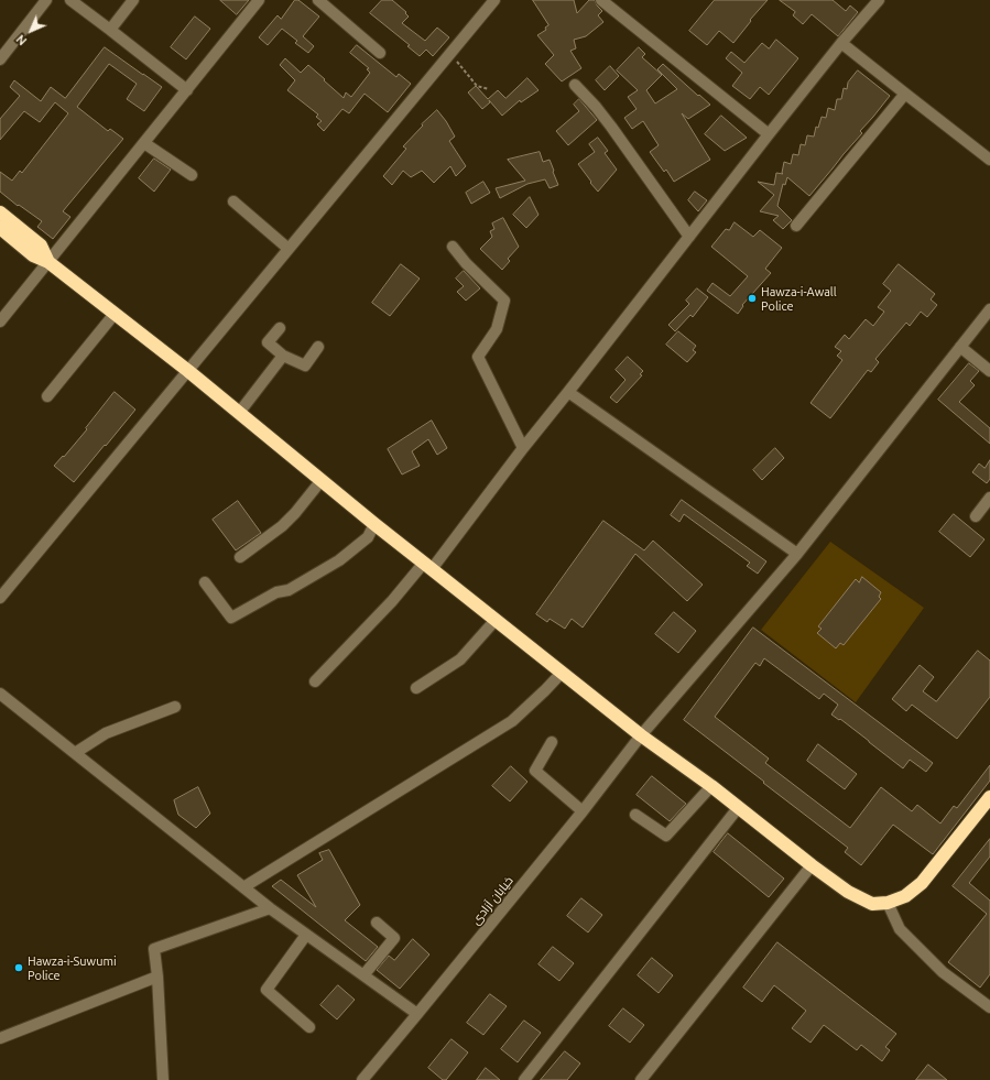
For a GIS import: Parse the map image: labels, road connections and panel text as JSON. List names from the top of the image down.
{
  "streets": {
    "street": ["خیابان آزادی"]
  },
  "places": ["Hawza-i-Awall Police", "Hawza-i-Suwumi Police"],
  "north": "bottom left"
}
